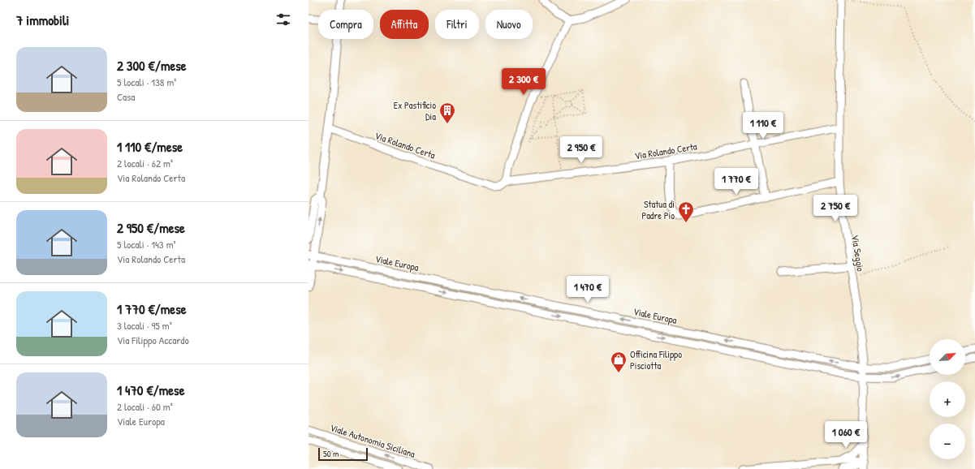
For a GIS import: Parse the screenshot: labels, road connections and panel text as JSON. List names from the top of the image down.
{
  "streets": {
    "street": [
      "Via Rolando Certa",
      "Via Seggio",
      "Viale Europa",
      "Viale Autonomia Siciliana"
    ]
  },
  "crossings": [
    ["Via Rolando Certa", "Via Seggio"],
    ["Via Seggio", "Viale Europa"]
  ],
  "places": {
    "building": ["Ex Pastificio Dia"],
    "church": ["Statua di Padre Pio"],
    "shop": ["Officina Filippo Pisciotta"]
  },
  "scale_bar": "50 m",
  "north": "top right",
  "page": {
    "heading": "7 immobili",
    "chip": [
      "Compra",
      "Affitta",
      "Filtri",
      "Nuovo"
    ],
    "list": [
      {
        "name": "2 300 €/mese",
        "note": "5 locali · 138 m² · Casa"
      },
      {
        "name": "1 110 €/mese",
        "note": "2 locali · 62 m² · Via Rolando Certa"
      },
      {
        "name": "2 950 €/mese",
        "note": "5 locali · 143 m² · Via Rolando Certa"
      },
      {
        "name": "1 770 €/mese",
        "note": "3 locali · 95 m² · Via Filippo Accardo"
      },
      {
        "name": "1 470 €/mese",
        "note": "2 locali · 60 m² · Viale Europa"
      }
    ],
    "price": [
      "2 300 €",
      "1 110 €",
      "2 950 €",
      "1 770 €",
      "2 750 €",
      "1 470 €",
      "1 060 €"
    ],
    "map_buttons": ["+", "−"],
    "scale": "50 m"
  }
}
